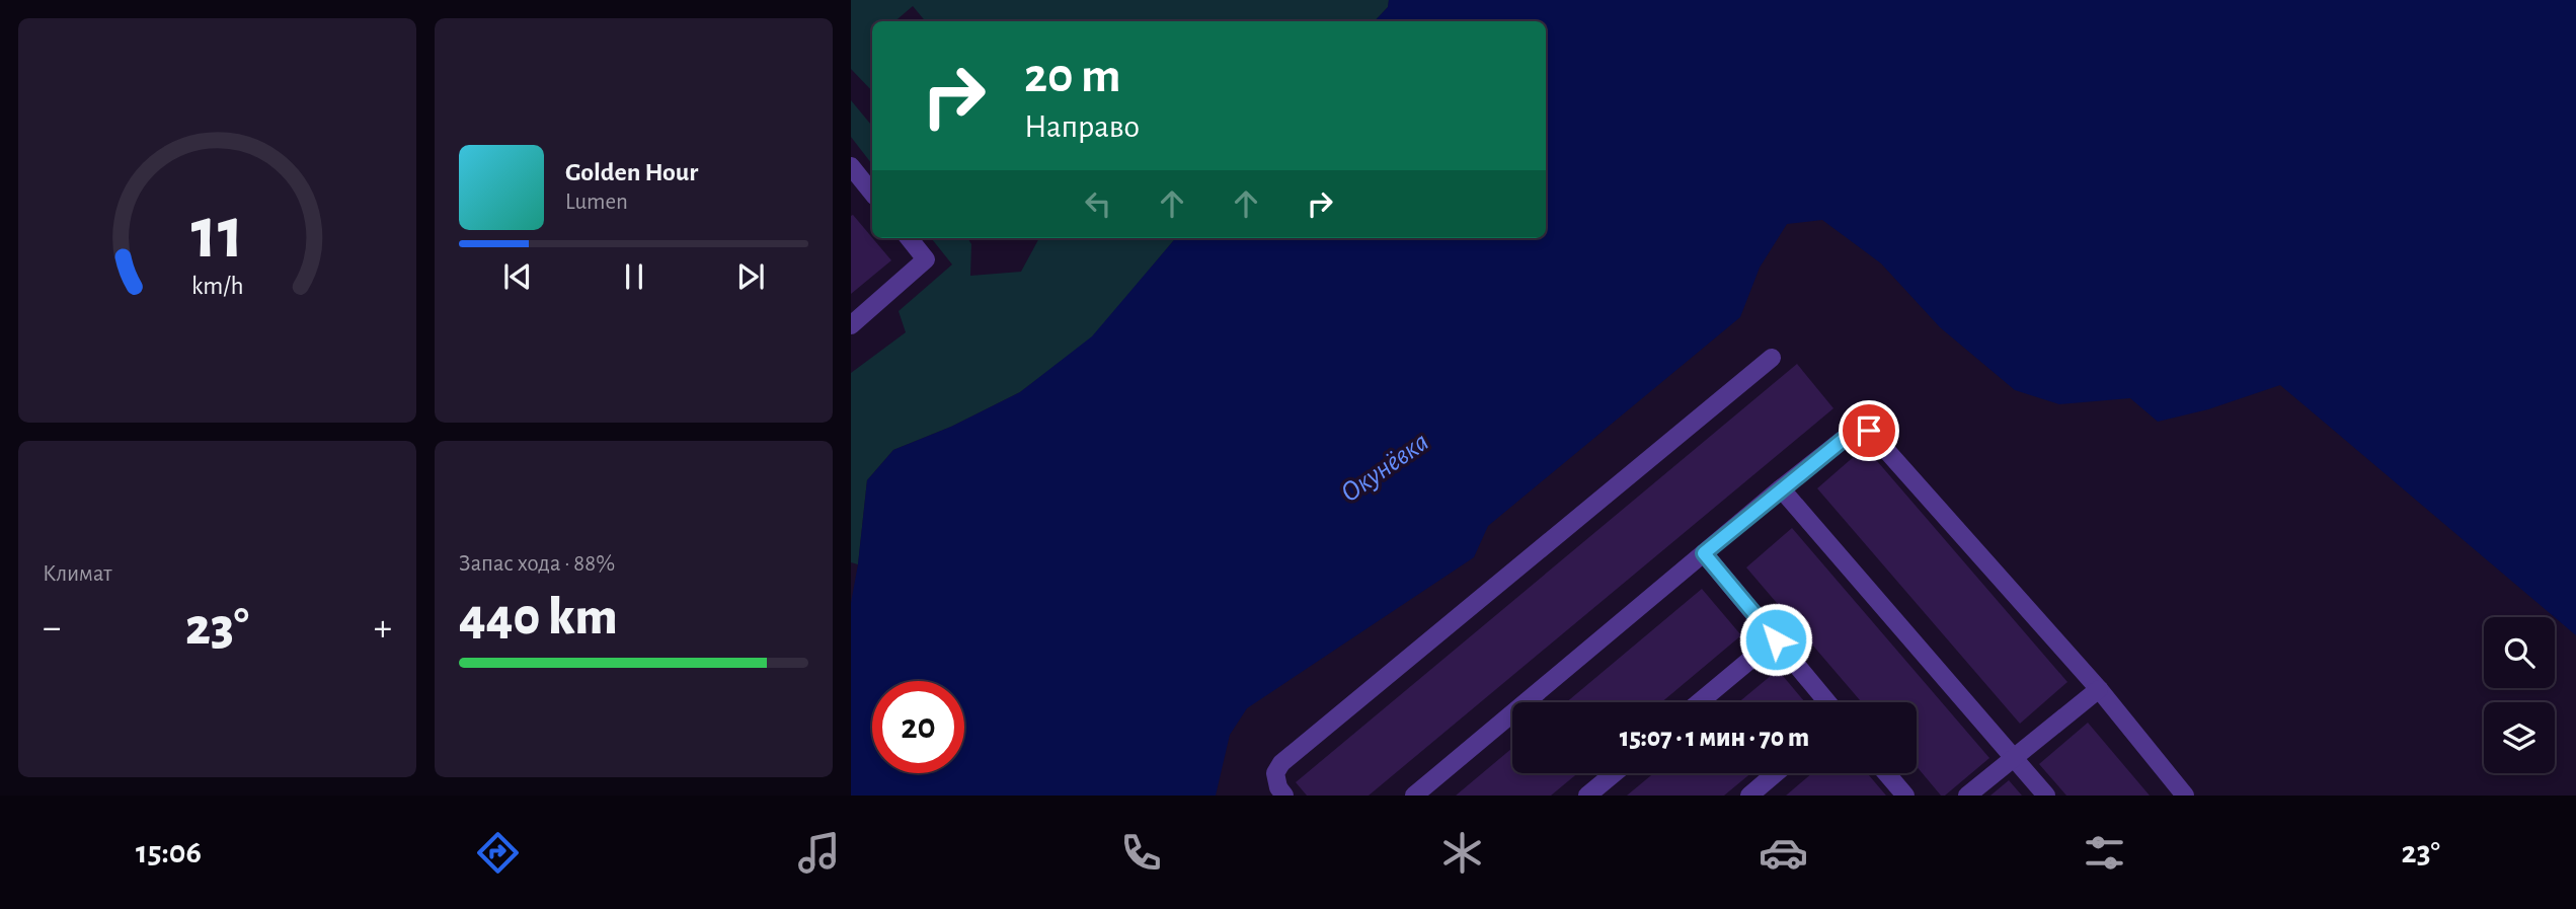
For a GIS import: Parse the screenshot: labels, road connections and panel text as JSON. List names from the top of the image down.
{
  "water": ["Окунёвка"],
  "page": {
    "turn": ["20 m", "Направо"],
    "song": ["Golden Hour", "Lumen"],
    "tile": [
      "Климат",
      ["Запас хода · 88%", "440 km"]
    ],
    "heat": ["−", "23°", "+"],
    "limit": "20",
    "trip": "15:07 · 1 мин · 70 m",
    "tabs": ["15:06", "23°"],
    "gauge": ["11", "km/h"]
  }
}
